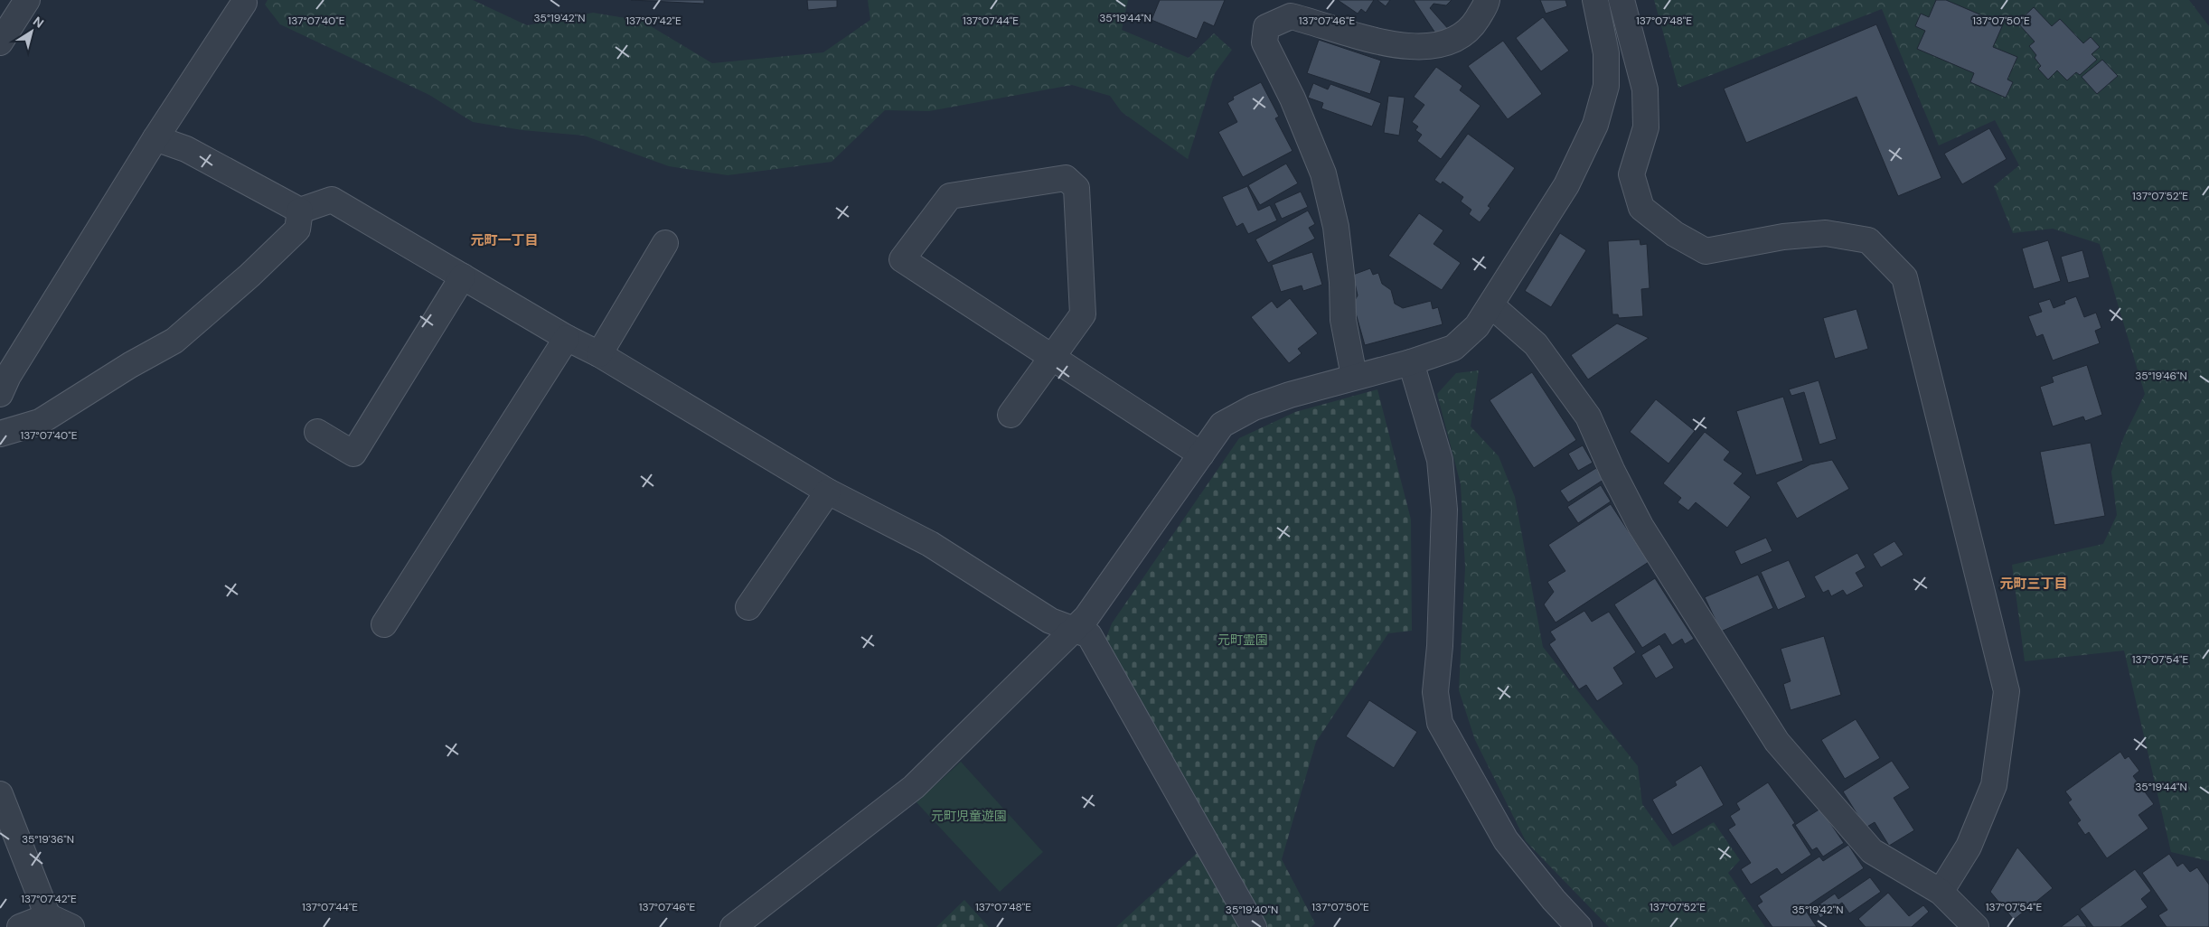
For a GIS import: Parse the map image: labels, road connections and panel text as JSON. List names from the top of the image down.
{
  "districts": ["元町一丁目", "元町三丁目"],
  "parks": ["元町霊園", "元町児童遊園"],
  "north": "top right",
  "coordinates": [
    "35°19'42\"N",
    "35°19'44\"N",
    "137°07'40\"E",
    "137°07'42\"E",
    "137°07'44\"E",
    "137°07'46\"E",
    "137°07'48\"E",
    "137°07'50\"E",
    "137°07'52\"E",
    "35°19'46\"N",
    "137°07'54\"E",
    "35°19'36\"N",
    "35°19'40\"N"
  ]
}
